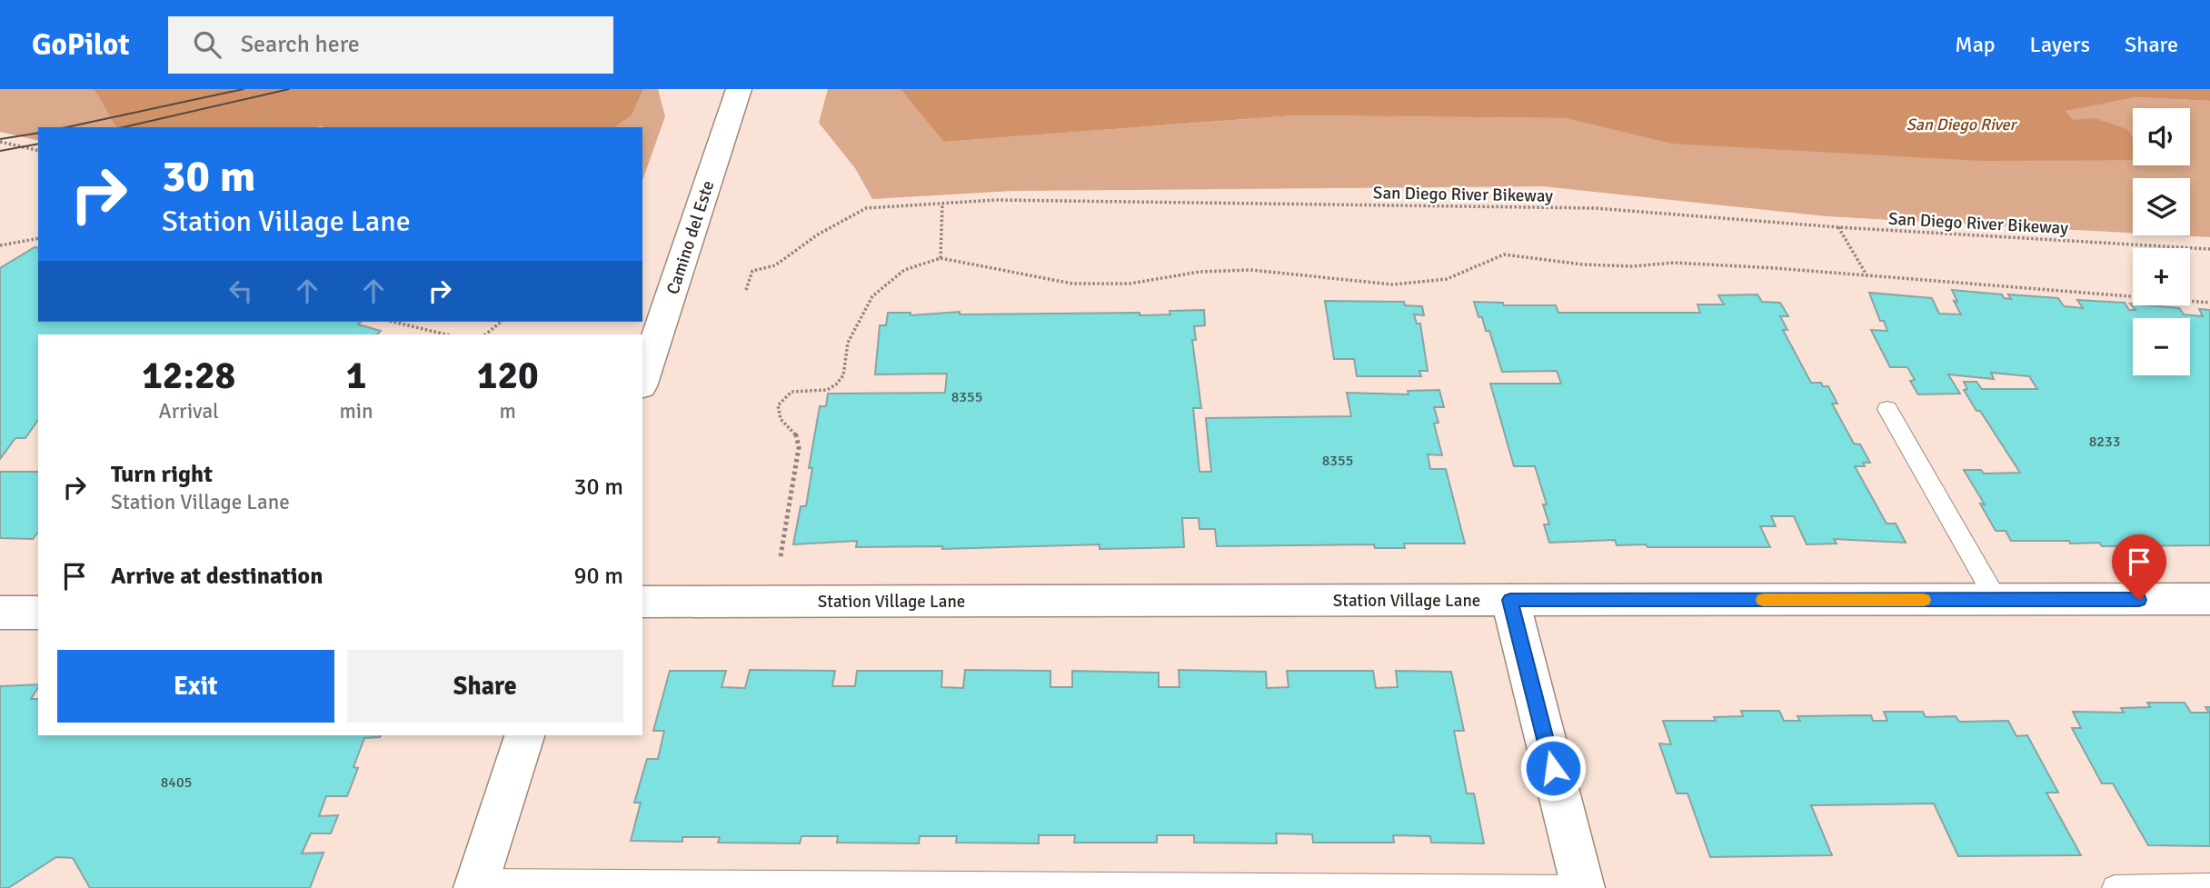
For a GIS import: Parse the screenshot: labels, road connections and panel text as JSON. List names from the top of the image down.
{
  "streets": {
    "street": ["Camino del Este", "Station Village Lane"],
    "path": ["San Diego River Bikeway"]
  },
  "water": ["San Diego River"],
  "house_numbers": [
    "8355",
    "8233",
    "8355",
    "8405"
  ],
  "page": {
    "header": "GoPilot",
    "search": "Search here",
    "nav": ["Map", "Layers", "Share"],
    "map_buttons": ["+", "−"],
    "turn": ["30 m", "Station Village Lane"],
    "eta": [
      "12:28",
      "Arrival",
      "1",
      "min",
      "120",
      "m"
    ],
    "list": [
      {
        "name": "Turn right",
        "note": "Station Village Lane",
        "value": "30 m"
      },
      {
        "name": "Arrive at destination",
        "value": "90 m"
      }
    ],
    "buttons": ["Exit", "Share"]
  }
}
